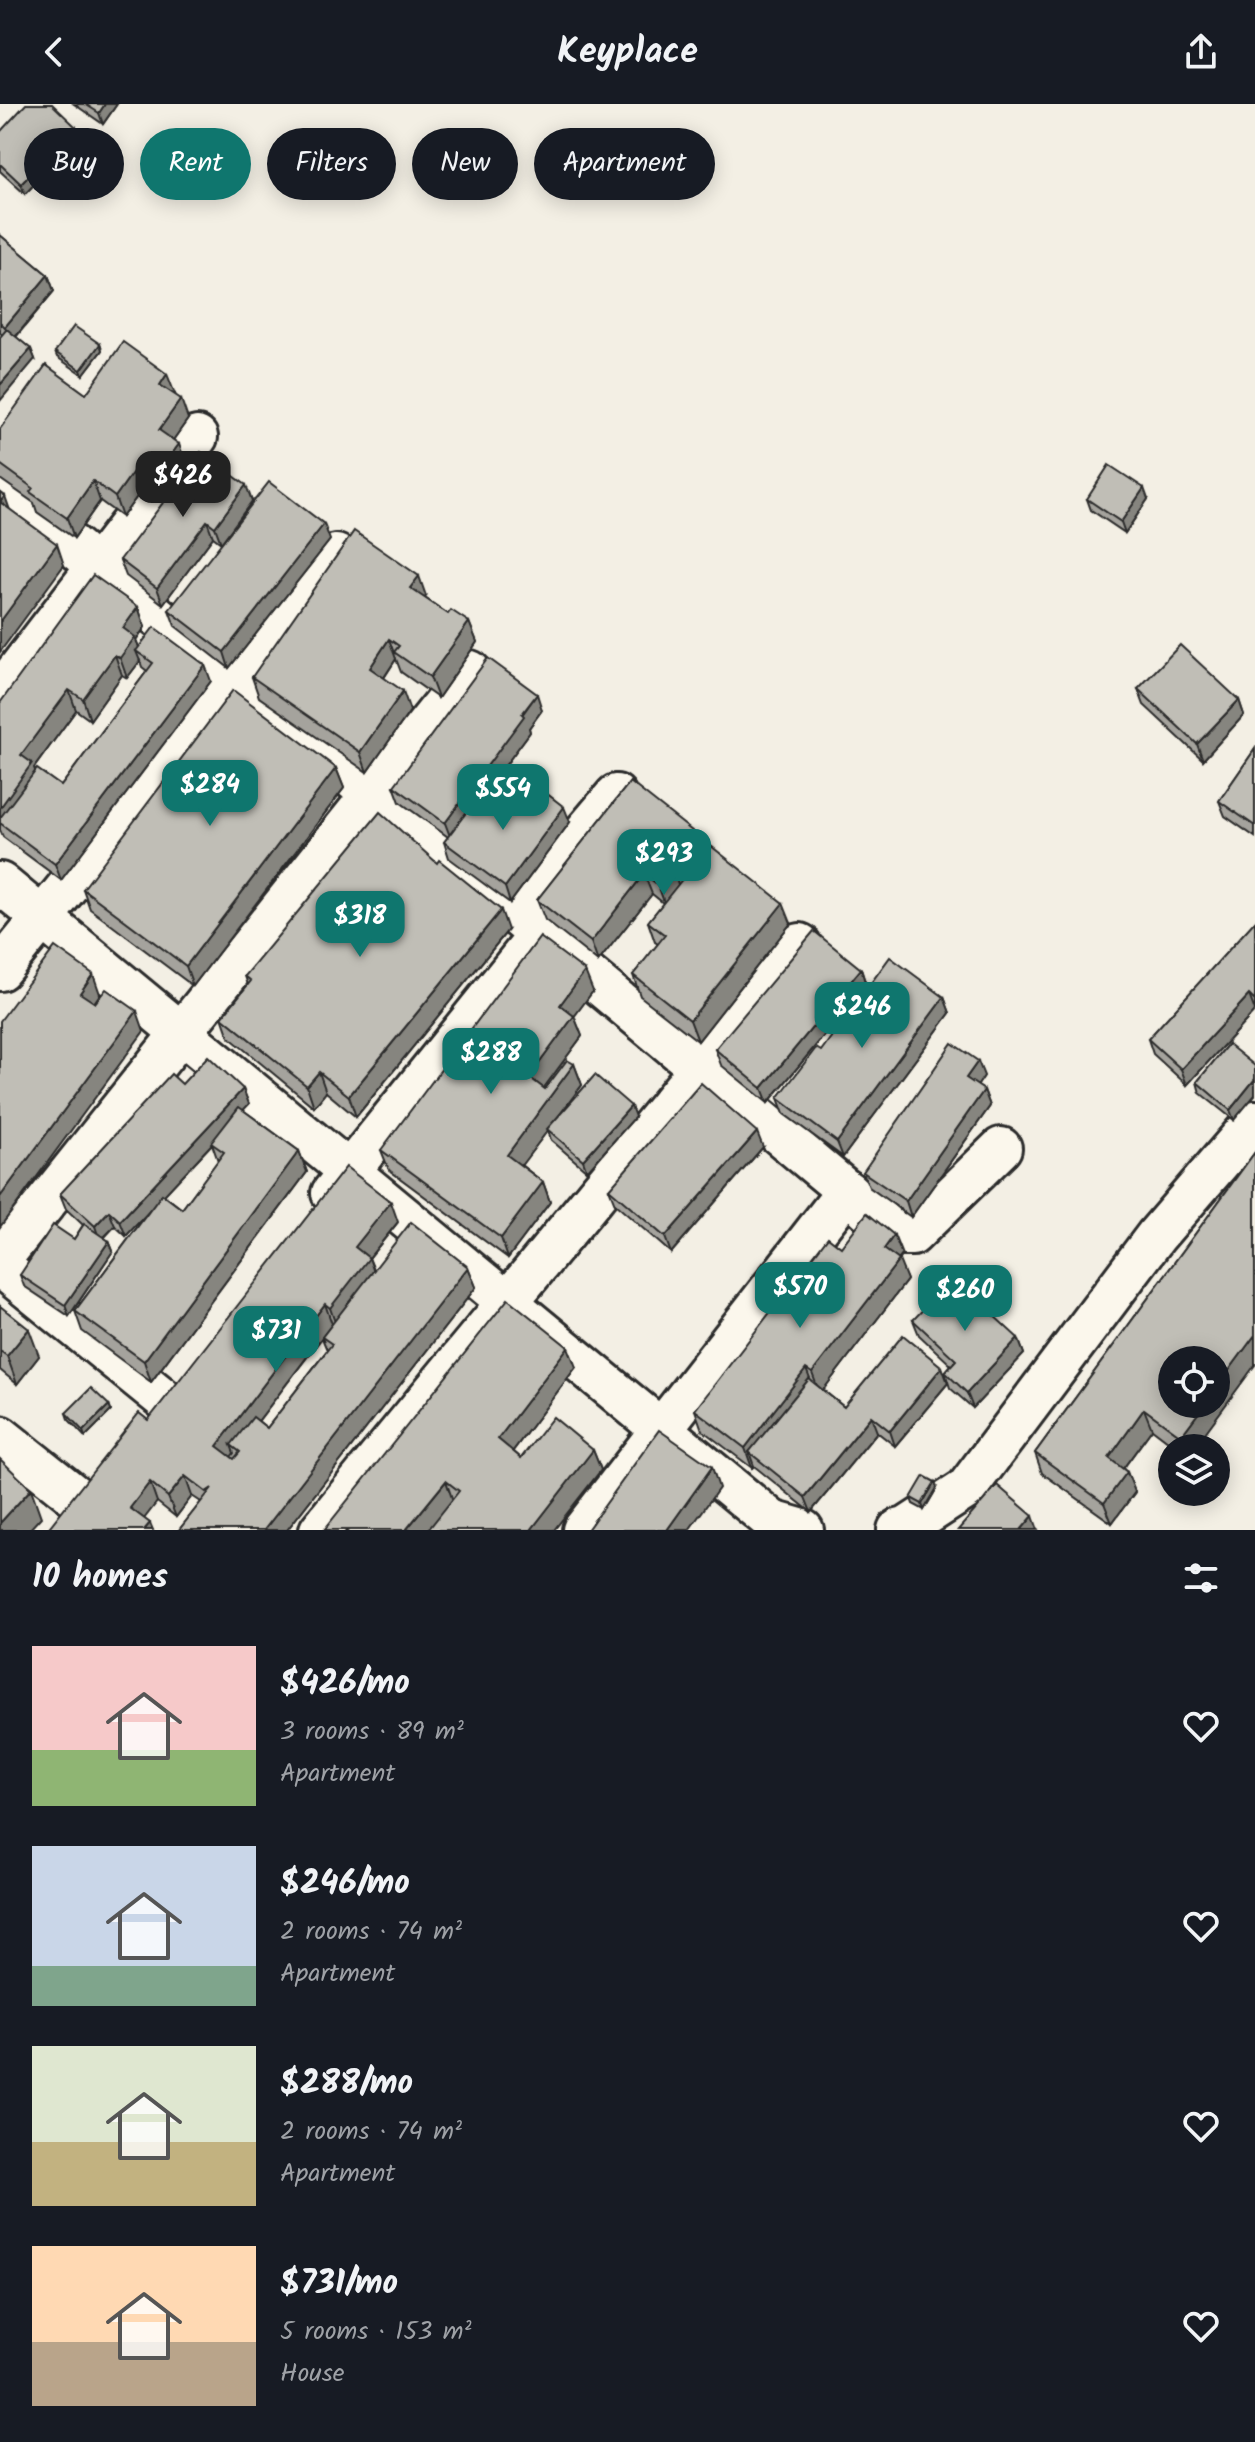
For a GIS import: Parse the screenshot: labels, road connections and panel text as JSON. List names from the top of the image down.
{
  "page": {
    "header": "Keyplace",
    "chip": [
      "Buy",
      "Rent",
      "Filters",
      "New",
      "Apartment"
    ],
    "price": [
      "$426",
      "$284",
      "$554",
      "$293",
      "$318",
      "$246",
      "$288",
      "$570",
      "$260",
      "$731"
    ],
    "heading": "10 homes",
    "list": [
      {
        "name": "$426/mo",
        "note": "3 rooms · 89 m² · Apartment"
      },
      {
        "name": "$246/mo",
        "note": "2 rooms · 74 m² · Apartment"
      },
      {
        "name": "$288/mo",
        "note": "2 rooms · 74 m² · Apartment"
      },
      {
        "name": "$731/mo",
        "note": "5 rooms · 153 m² · House"
      }
    ]
  }
}
